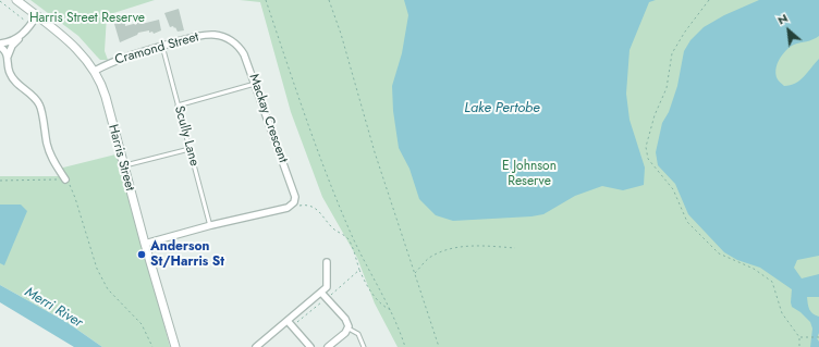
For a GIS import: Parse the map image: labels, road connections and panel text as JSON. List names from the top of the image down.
{
  "streets": {
    "street": ["Cramond Street", "Mackay Crescent", "Harris Street"],
    "lane": ["Scully Lane"]
  },
  "crossings": [
    ["Cramond Street", "Mackay Crescent"],
    ["Cramond Street", "Scully Lane"],
    ["Cramond Street", "Harris Street"]
  ],
  "water": ["Lake Pertobe", "Merri River"],
  "parks": ["Harris Street Reserve", "E Johnson Reserve"],
  "places": ["Anderson St/Harris St"],
  "north": "top left"
}
